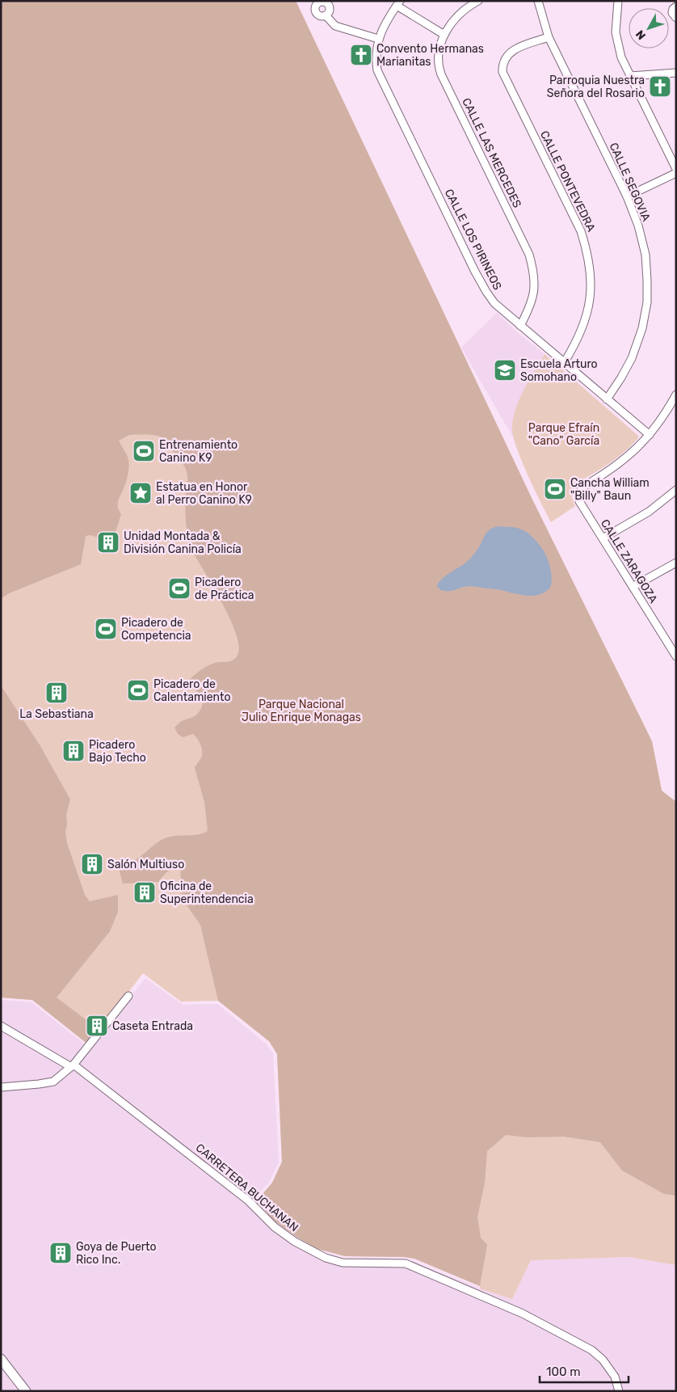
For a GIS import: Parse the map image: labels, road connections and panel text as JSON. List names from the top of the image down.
{
  "streets": {
    "street": [
      "CALLE LAS MERCEDES",
      "CALLE PONTEVEDRA",
      "CALLE SEGOVIA",
      "CALLE LOS PIRINEOS",
      "CALLE ZARAGOZA",
      "CARRETERA BUCHANAN"
    ]
  },
  "crossings": [
    ["CALLE LAS MERCEDES", "CALLE LOS PIRINEOS"],
    ["CALLE PONTEVEDRA", "CALLE SEGOVIA"],
    ["CALLE PONTEVEDRA", "CALLE LOS PIRINEOS"],
    ["CALLE SEGOVIA", "CALLE LOS PIRINEOS"],
    ["CALLE LOS PIRINEOS", "CALLE ZARAGOZA"]
  ],
  "parks": ["Parque Efraín \"Cano\" García", "Parque Nacional Julio Enrique Monagas"],
  "places": {
    "church": ["Convento Hermanas Marianitas", "Parroquia Nuestra Señora del Rosario"],
    "school or university": ["Escuela Arturo Somohano"],
    "sports": [
      "Entrenamiento Canino K9",
      "Cancha William \"Billy\" Baun",
      "Picadero de Práctica",
      "Picadero de Competencia",
      "Picadero de Calentamiento"
    ],
    "place": ["Estatua en Honor al Perro Canino K9"],
    "building": [
      "Unidad Montada & División Canina Policía",
      "La Sebastiana",
      "Picadero Bajo Techo",
      "Salón Multiuso",
      "Oficina de Superintendencia",
      "Caseta Entrada",
      "Goya de Puerto Rico Inc."
    ]
  },
  "scale_bar": "100 m",
  "north": "bottom left"
}
